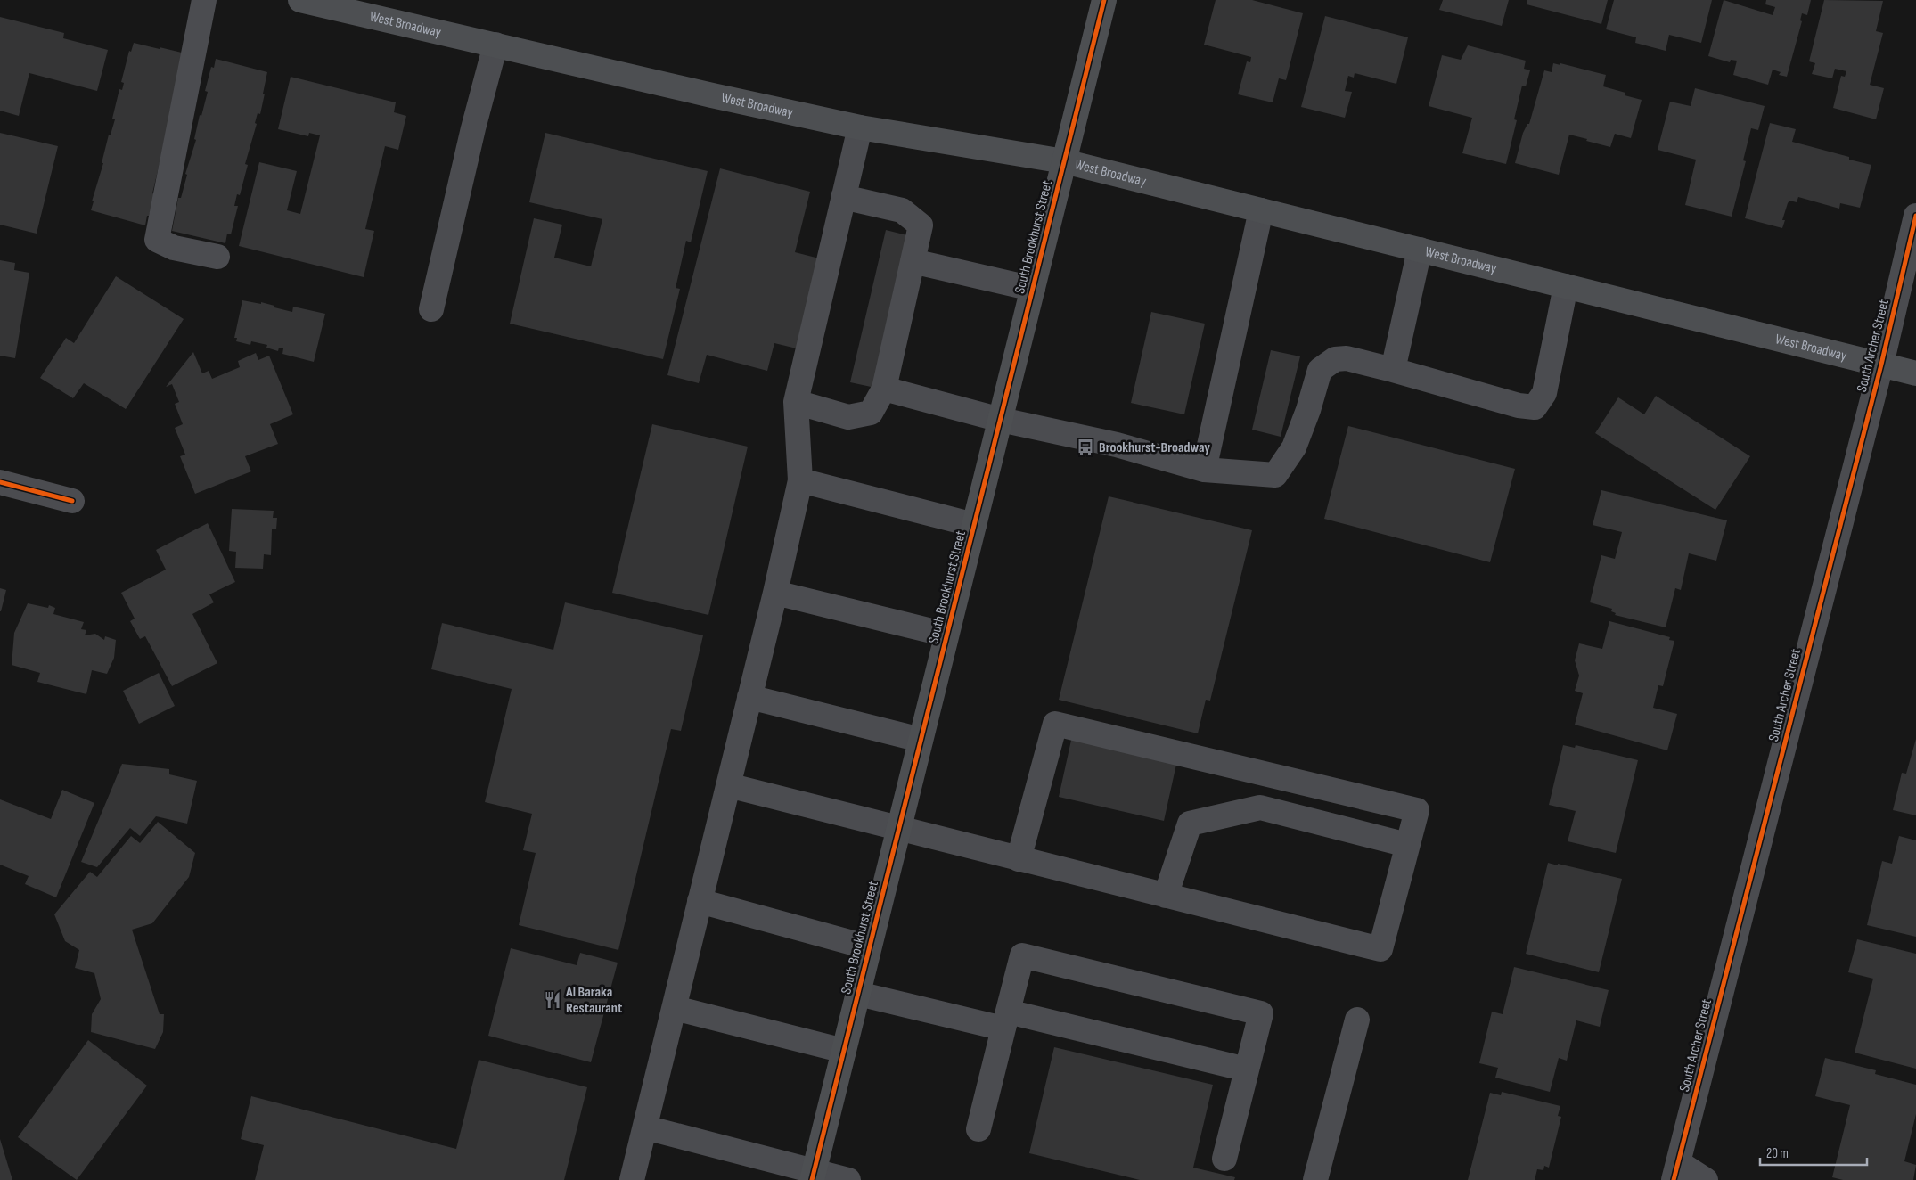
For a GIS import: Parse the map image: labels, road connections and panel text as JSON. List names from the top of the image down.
{
  "streets": {
    "main road": ["West Broadway", "South Brookhurst Street"],
    "street": ["South Archer Street"]
  },
  "crossings": [
    ["West Broadway", "South Brookhurst Street"],
    ["West Broadway", "South Archer Street"]
  ],
  "places": {
    "bus stop": ["Brookhurst-Broadway"],
    "restaurant": ["Al Baraka Restaurant"]
  },
  "scale_bar": "20 m"
}
